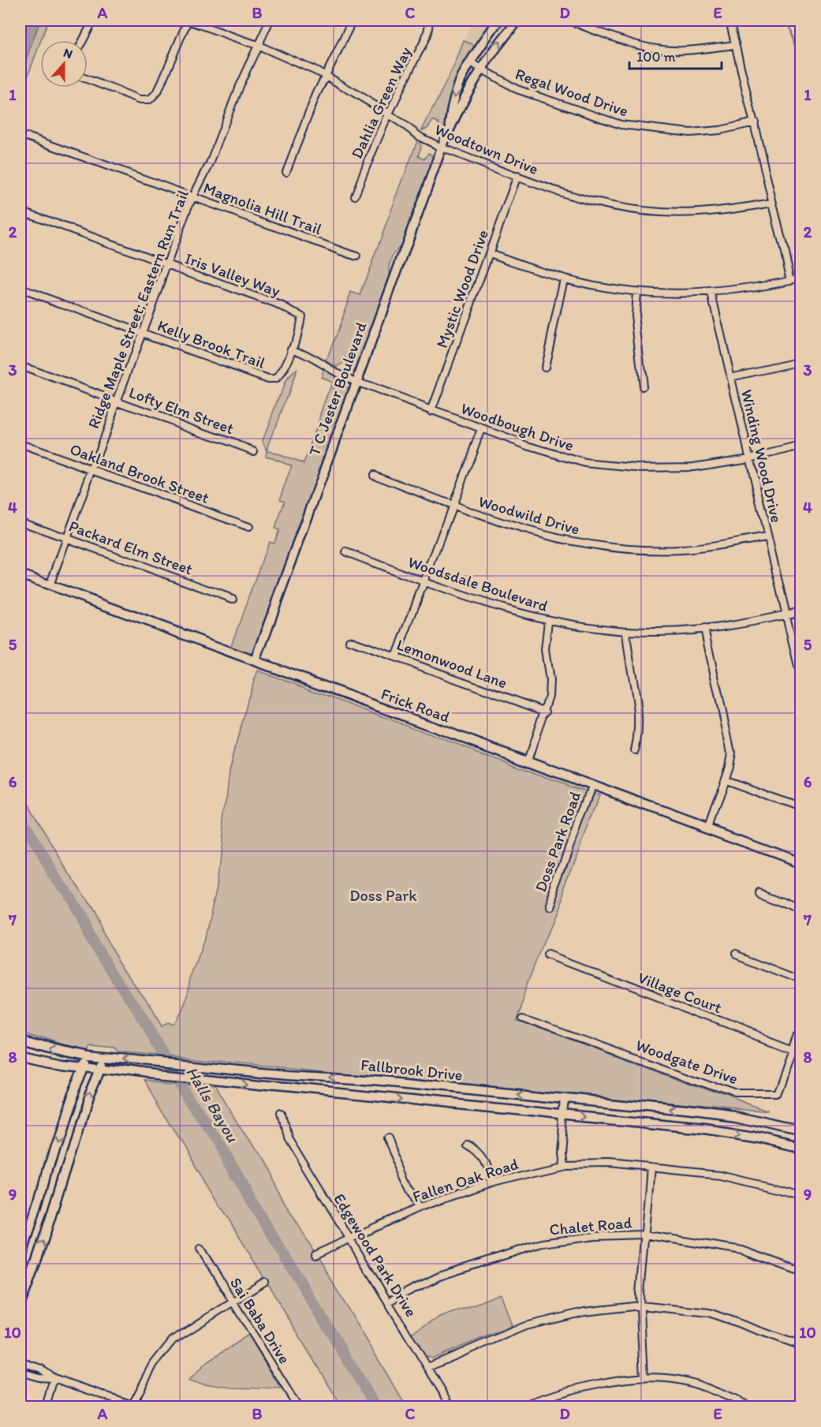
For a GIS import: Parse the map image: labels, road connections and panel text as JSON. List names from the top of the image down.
{
  "streets": {
    "street": [
      "Regal Wood Drive",
      "Dahlia Green Way",
      "Woodtown Drive",
      "Magnolia Hill Trail",
      "Iris Valley Way",
      "Mystic Wood Drive",
      "Ridge Maple Street; Eastern Run Trail",
      "Kelly Brook Trail",
      "T C Jester Boulevard",
      "Lofty Elm Street",
      "Woodbough Drive",
      "Winding Wood Drive",
      "Oakland Brook Street",
      "Woodwild Drive",
      "Packard Elm Street",
      "Woodsdale Boulevard",
      "Lemonwood Lane",
      "Frick Road",
      "Doss Park Road",
      "Village Court",
      "Woodgate Drive",
      "Fallbrook Drive",
      "Fallen Oak Road",
      "Chalet Road",
      "Edgewood Park Drive",
      "Sai Baba Drive"
    ]
  },
  "crossings": [
    ["Regal Wood Drive", "T C Jester Boulevard"],
    ["Dahlia Green Way", "Woodtown Drive"],
    ["Woodtown Drive", "Mystic Wood Drive"],
    ["Woodtown Drive", "Ridge Maple Street; Eastern Run Trail"],
    ["Woodtown Drive", "T C Jester Boulevard"],
    ["Magnolia Hill Trail", "Ridge Maple Street; Eastern Run Trail"],
    ["Iris Valley Way", "Ridge Maple Street; Eastern Run Trail"],
    ["Iris Valley Way", "Kelly Brook Trail"],
    ["Mystic Wood Drive", "Woodbough Drive"],
    ["Ridge Maple Street; Eastern Run Trail", "Kelly Brook Trail"],
    ["Ridge Maple Street; Eastern Run Trail", "Lofty Elm Street"],
    ["Ridge Maple Street; Eastern Run Trail", "Oakland Brook Street"],
    ["Ridge Maple Street; Eastern Run Trail", "Packard Elm Street"],
    ["Ridge Maple Street; Eastern Run Trail", "Frick Road"],
    ["Kelly Brook Trail", "Woodbough Drive"],
    ["T C Jester Boulevard", "Woodbough Drive"],
    ["T C Jester Boulevard", "Frick Road"],
    ["Woodbough Drive", "Winding Wood Drive"],
    ["Winding Wood Drive", "Woodwild Drive"],
    ["Winding Wood Drive", "Woodsdale Boulevard"],
    ["Frick Road", "Doss Park Road"],
    ["Village Court", "Woodgate Drive"],
    ["Fallen Oak Road", "Edgewood Park Drive"],
    ["Chalet Road", "Edgewood Park Drive"]
  ],
  "water": ["Halls Bayou"],
  "parks": ["Doss Park"],
  "scale_bar": "100 m",
  "north": "top",
  "grid": {
    "columns": [
      "A",
      "B",
      "C",
      "D",
      "E"
    ],
    "rows": [
      "1",
      "2",
      "3",
      "4",
      "5",
      "6",
      "7",
      "8",
      "9",
      "10"
    ]
  }
}
